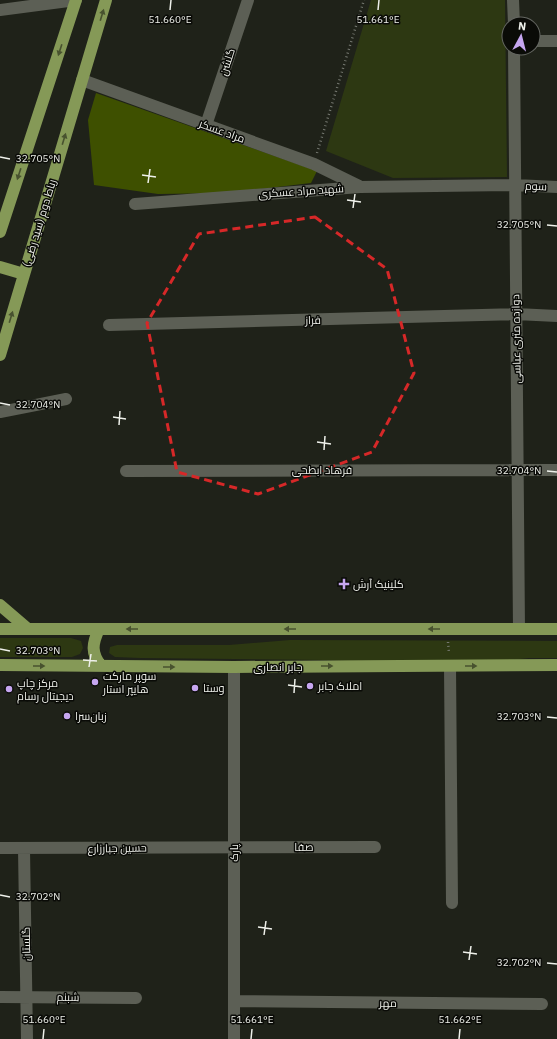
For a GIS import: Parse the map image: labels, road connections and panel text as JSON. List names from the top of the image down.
{
  "streets": {
    "main road": ["رباط دوم (سید رضی)", "جابر انصاری"],
    "street": [
      "گلشن",
      "مراد عسکر",
      "سوم",
      "شهید مراد عسکری",
      "فراز",
      "دوازده متری عباسی",
      "فرهاد ابطحی",
      "صفا",
      "حسین جبارزارع",
      "پارک",
      "گلستان",
      "شبنم",
      "مهر"
    ]
  },
  "crossings": [
    ["گلشن", "مراد عسکر"],
    ["مراد عسکر", "شهید مراد عسکری"],
    ["مراد عسکر", "رباط دوم (سید رضی)"],
    ["سوم", "شهید مراد عسکری"],
    ["سوم", "دوازده متری عباسی"],
    ["شهید مراد عسکری", "دوازده متری عباسی"],
    ["فراز", "دوازده متری عباسی"],
    ["دوازده متری عباسی", "فرهاد ابطحی"],
    ["جابر انصاری", "پارک"],
    ["صفا", "حسین جبارزارع"],
    ["صفا", "پارک"],
    ["حسین جبارزارع", "پارک"],
    ["حسین جبارزارع", "گلستان"],
    ["پارک", "مهر"],
    ["گلستان", "شبنم"]
  ],
  "places": {
    "health": ["کلینیک آرش"],
    "other": [
      "سوپر مارکت هایپر استار",
      "املاک جابر",
      "وستا",
      "مرکز چاپ دیجیتال رسام",
      "زبان‌سرا"
    ]
  },
  "north": "top",
  "coordinates": [
    "51.660°E",
    "51.661°E",
    "32.705°N",
    "32.704°N",
    "32.703°N",
    "32.702°N",
    "51.662°E"
  ]
}
